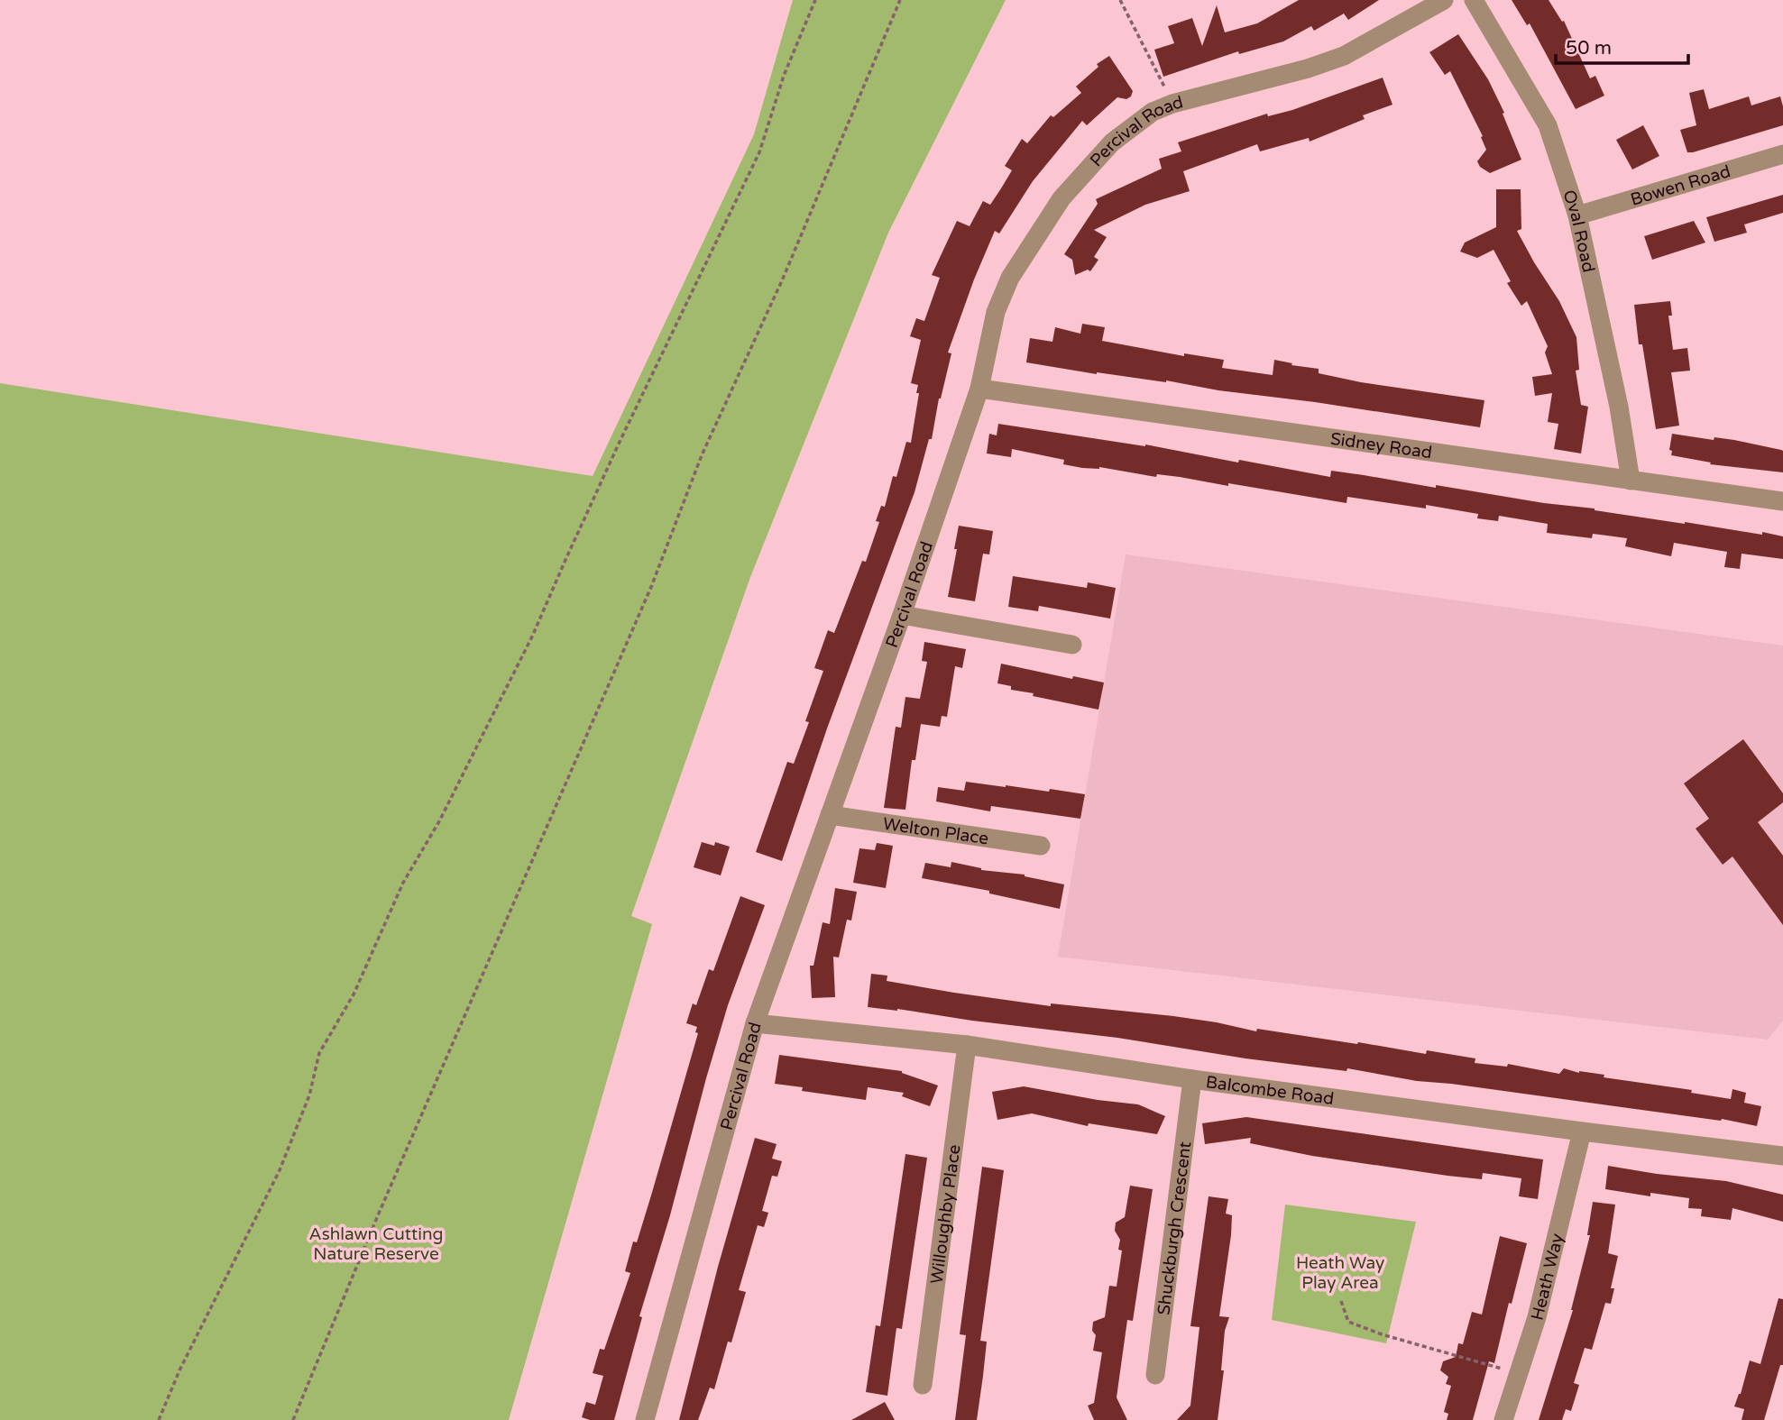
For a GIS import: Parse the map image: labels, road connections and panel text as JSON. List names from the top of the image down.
{
  "streets": {
    "street": [
      "Percival Road",
      "Bowen Road",
      "Oval Road",
      "Sidney Road",
      "Welton Place",
      "Balcombe Road",
      "Willoughby Place",
      "Shuckburgh Crescent",
      "Heath Way"
    ]
  },
  "crossings": [
    ["Percival Road", "Sidney Road"],
    ["Percival Road", "Welton Place"],
    ["Percival Road", "Balcombe Road"],
    ["Bowen Road", "Oval Road"],
    ["Oval Road", "Sidney Road"],
    ["Balcombe Road", "Willoughby Place"],
    ["Balcombe Road", "Shuckburgh Crescent"],
    ["Balcombe Road", "Heath Way"]
  ],
  "parks": ["Ashlawn Cutting Nature Reserve", "Heath Way Play Area"],
  "scale_bar": "50 m"
}
